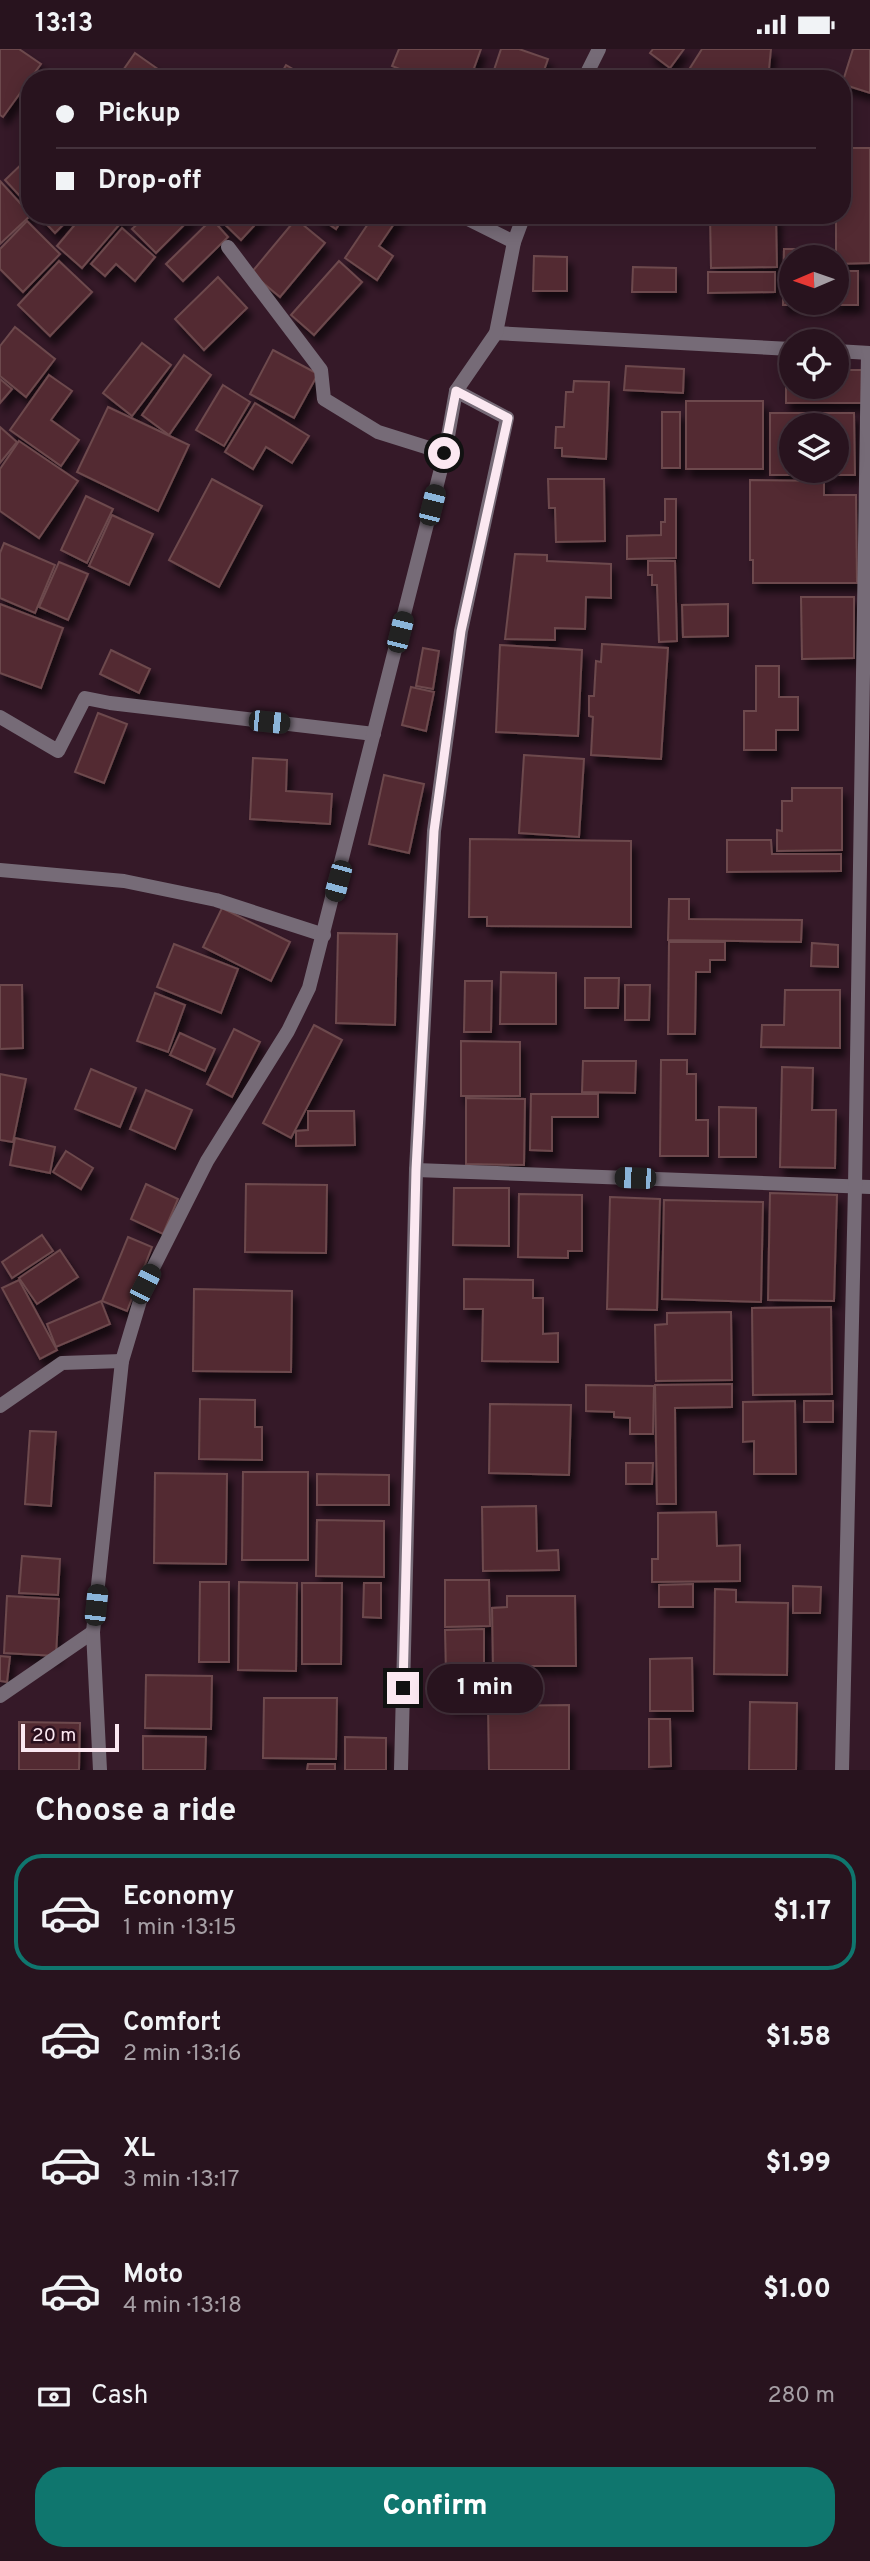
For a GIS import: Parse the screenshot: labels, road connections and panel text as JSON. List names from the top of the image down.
{
  "scale_bar": "20 m",
  "north": "left",
  "page": {
    "status": "13:13",
    "banner": ["Pickup", "Drop-off"],
    "bubble": "1 min",
    "scale": "20 m",
    "heading": "Choose a ride",
    "list": [
      {
        "name": "Economy",
        "note": "1 min · 13:15",
        "value": "$1.17"
      },
      {
        "name": "Comfort",
        "note": "2 min · 13:16",
        "value": "$1.58"
      },
      {
        "name": "XL",
        "note": "3 min · 13:17",
        "value": "$1.99"
      },
      {
        "name": "Moto",
        "note": "4 min · 13:18",
        "value": "$1.00"
      }
    ],
    "pay": ["Cash", "280 m"],
    "buttons": "Confirm"
  }
}
